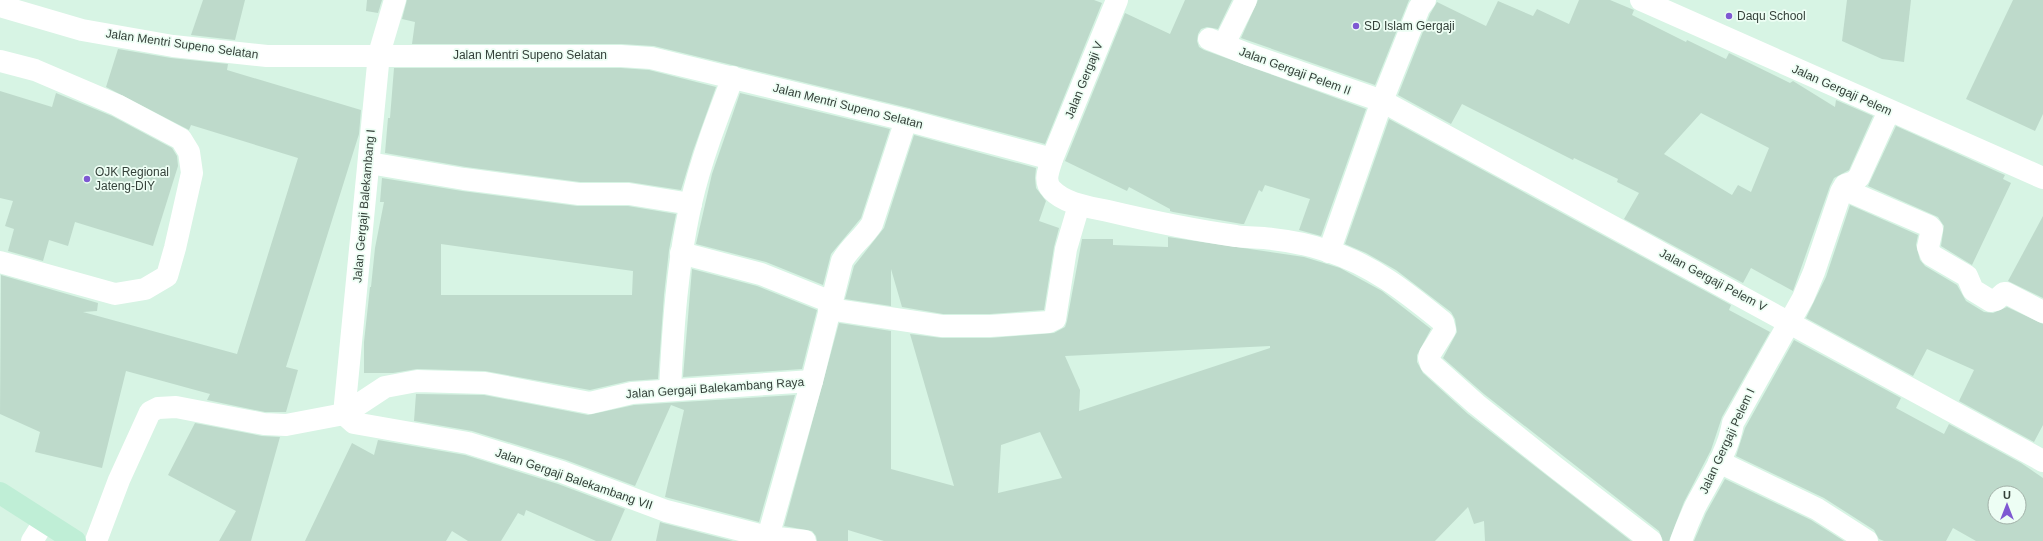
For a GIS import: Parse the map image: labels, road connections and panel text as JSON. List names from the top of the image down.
{
  "streets": {
    "street": [
      "Jalan Mentri Supeno Selatan",
      "Jalan Gergaji Pelem II",
      "Jalan Gergaji V",
      "Jalan Gergaji Pelem",
      "Jalan Gergaji Balekambang I",
      "Jalan Gergaji Pelem V",
      "Jalan Gergaji Balekambang Raya",
      "Jalan Gergaji Pelem I",
      "Jalan Gergaji Balekambang VII"
    ]
  },
  "crossings": [
    ["Jalan Mentri Supeno Selatan", "Jalan Gergaji V"],
    ["Jalan Mentri Supeno Selatan", "Jalan Gergaji Balekambang I"],
    ["Jalan Gergaji Pelem II", "Jalan Gergaji Pelem V"],
    ["Jalan Gergaji Balekambang I", "Jalan Gergaji Balekambang Raya"],
    ["Jalan Gergaji Balekambang I", "Jalan Gergaji Balekambang VII"],
    ["Jalan Gergaji Pelem V", "Jalan Gergaji Pelem I"],
    ["Jalan Gergaji Balekambang Raya", "Jalan Gergaji Balekambang VII"]
  ],
  "places": ["Daqu School", "SD Islam Gergaji", "OJK Regional Jateng-DIY"],
  "north": "top"
}
